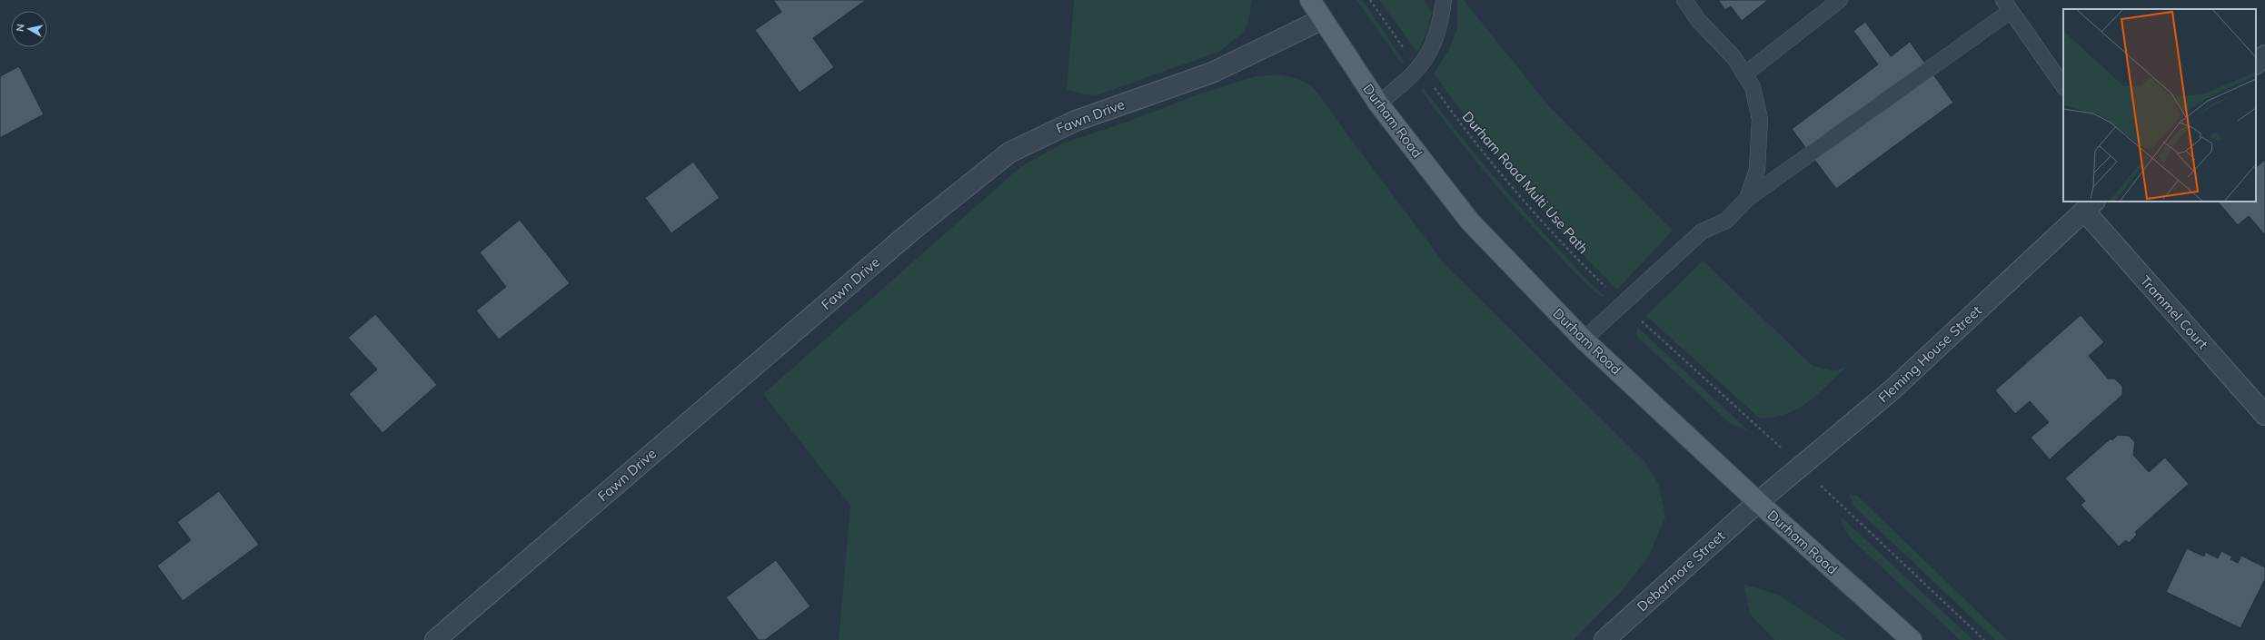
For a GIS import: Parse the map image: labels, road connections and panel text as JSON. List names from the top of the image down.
{
  "streets": {
    "main road": ["Durham Road"],
    "street": [
      "Fawn Drive",
      "Trammel Court",
      "Fleming House Street",
      "Debarmore Street"
    ],
    "path": ["Durham Road Multi Use Path"]
  },
  "crossings": [
    ["Fawn Drive", "Durham Road"],
    ["Durham Road", "Fleming House Street"],
    ["Durham Road", "Debarmore Street"],
    ["Trammel Court", "Fleming House Street"],
    ["Fleming House Street", "Debarmore Street"]
  ],
  "north": "left"
}
